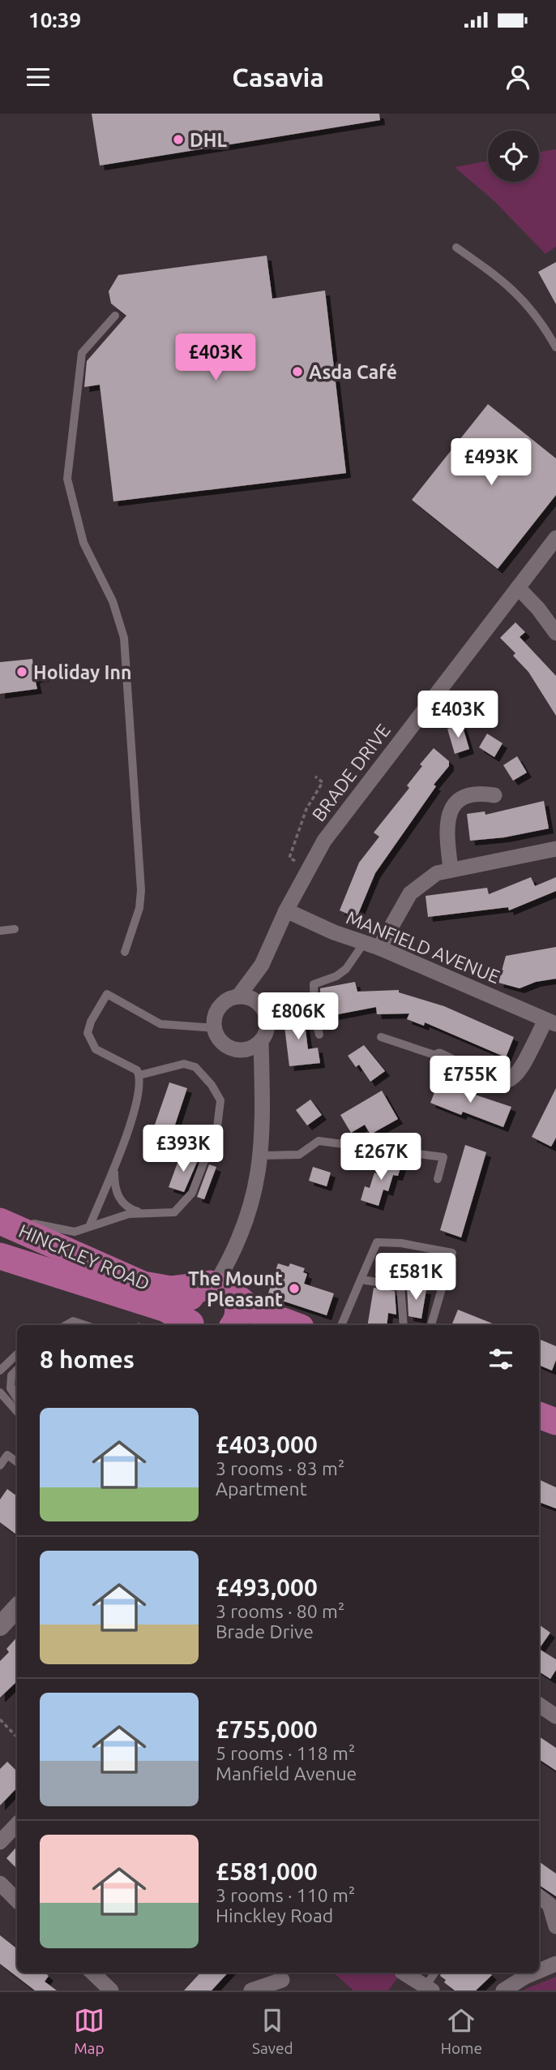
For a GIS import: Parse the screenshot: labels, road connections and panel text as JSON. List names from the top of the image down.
{
  "streets": {
    "highway": ["HINCKLEY ROAD"],
    "street": ["BRADE DRIVE", "MANFIELD AVENUE"]
  },
  "crossings": [
    ["BRADE DRIVE", "MANFIELD AVENUE"]
  ],
  "places": [
    "DHL",
    "Asda Café",
    "Holiday Inn",
    "The Mount Pleasant"
  ],
  "page": {
    "status": "10:39",
    "header": "Casavia",
    "price": [
      "£403K",
      "£493K",
      "£403K",
      "£806K",
      "£755K",
      "£393K",
      "£267K",
      "£581K"
    ],
    "heading": "8 homes",
    "list": [
      {
        "name": "£403,000",
        "note": "3 rooms · 83 m² · Apartment"
      },
      {
        "name": "£493,000",
        "note": "3 rooms · 80 m² · Brade Drive"
      },
      {
        "name": "£755,000",
        "note": "5 rooms · 118 m² · Manfield Avenue"
      },
      {
        "name": "£581,000",
        "note": "3 rooms · 110 m² · Hinckley Road"
      }
    ],
    "tabs": ["Map", "Saved", "Home"]
  }
}
